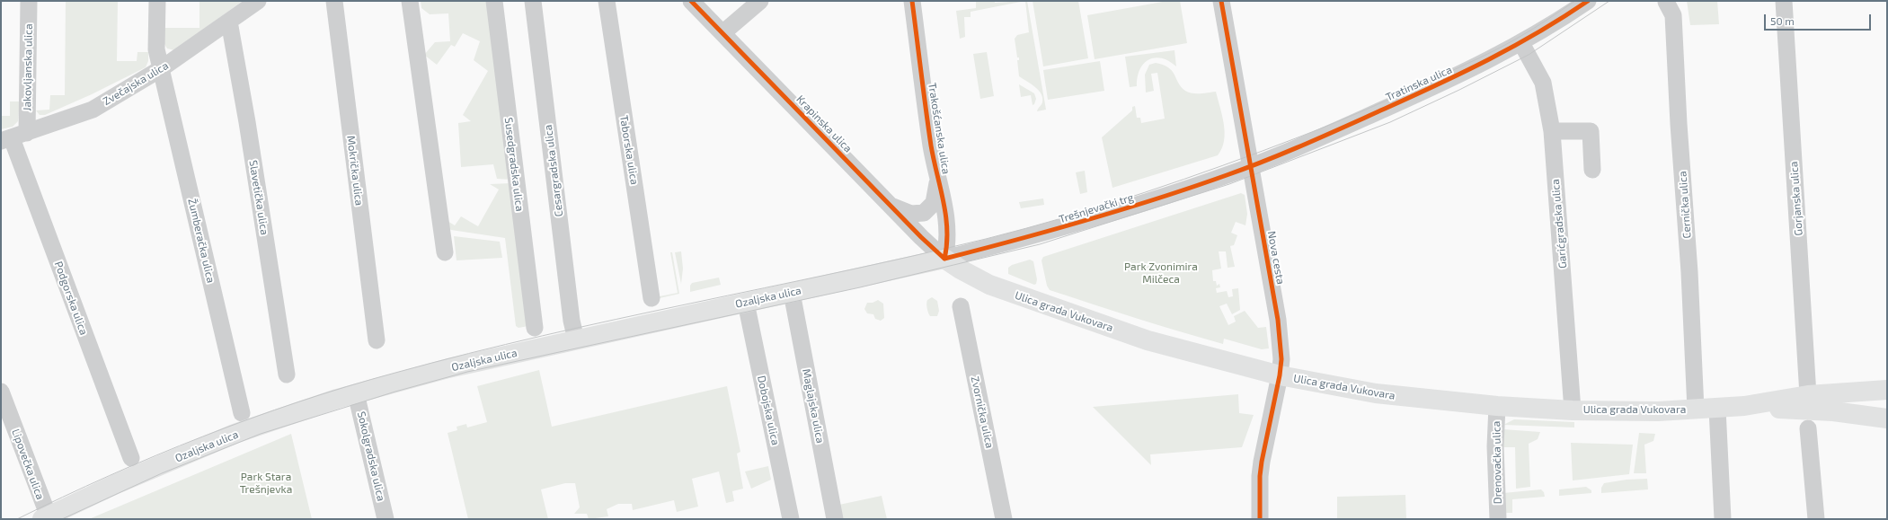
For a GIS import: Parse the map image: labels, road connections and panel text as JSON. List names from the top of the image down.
{
  "streets": {
    "main road": ["Ozaljska ulica", "Ulica grada Vukovara"],
    "street": [
      "Jakovljanska ulica",
      "Zvečajska ulica",
      "Tratinska ulica",
      "Krapinska ulica",
      "Trakošćanska ulica",
      "Taborska ulica",
      "Susedgradska ulica",
      "Mokrička ulica",
      "Cesargradska ulica",
      "Slavetička ulica",
      "Gorjanska ulica",
      "Cernička ulica",
      "Trešnjevački trg",
      "Garićgradska ulica",
      "Žumberačka ulica",
      "Nova cesta",
      "Podgorska ulica",
      "Maglajska ulica",
      "Dobojska ulica",
      "Zvornička ulica",
      "Sokolgradska ulica",
      "Drenovačka ulica",
      "Lipovečka ulica"
    ]
  },
  "crossings": [
    ["Jakovljanska ulica", "Zvečajska ulica"],
    ["Jakovljanska ulica", "Podgorska ulica"],
    ["Zvečajska ulica", "Slavetička ulica"],
    ["Zvečajska ulica", "Žumberačka ulica"],
    ["Zvečajska ulica", "Podgorska ulica"],
    ["Tratinska ulica", "Trešnjevački trg"],
    ["Tratinska ulica", "Garićgradska ulica"],
    ["Tratinska ulica", "Nova cesta"],
    ["Krapinska ulica", "Trakošćanska ulica"],
    ["Krapinska ulica", "Trešnjevački trg"],
    ["Krapinska ulica", "Ozaljska ulica"],
    ["Krapinska ulica", "Ulica grada Vukovara"],
    ["Trakošćanska ulica", "Trešnjevački trg"],
    ["Trakošćanska ulica", "Ozaljska ulica"],
    ["Trakošćanska ulica", "Ulica grada Vukovara"],
    ["Cesargradska ulica", "Ozaljska ulica"],
    ["Gorjanska ulica", "Ulica grada Vukovara"],
    ["Cernička ulica", "Ulica grada Vukovara"],
    ["Trešnjevački trg", "Nova cesta"],
    ["Trešnjevački trg", "Ozaljska ulica"],
    ["Trešnjevački trg", "Ulica grada Vukovara"],
    ["Garićgradska ulica", "Ulica grada Vukovara"],
    ["Nova cesta", "Ulica grada Vukovara"],
    ["Ozaljska ulica", "Ulica grada Vukovara"],
    ["Ozaljska ulica", "Maglajska ulica"],
    ["Ozaljska ulica", "Dobojska ulica"],
    ["Ozaljska ulica", "Sokolgradska ulica"],
    ["Ozaljska ulica", "Lipovečka ulica"],
    ["Ulica grada Vukovara", "Drenovačka ulica"]
  ],
  "parks": ["Park Zvonimira Milčeca", "Park Stara Trešnjevka"],
  "scale_bar": "50 m"
}
